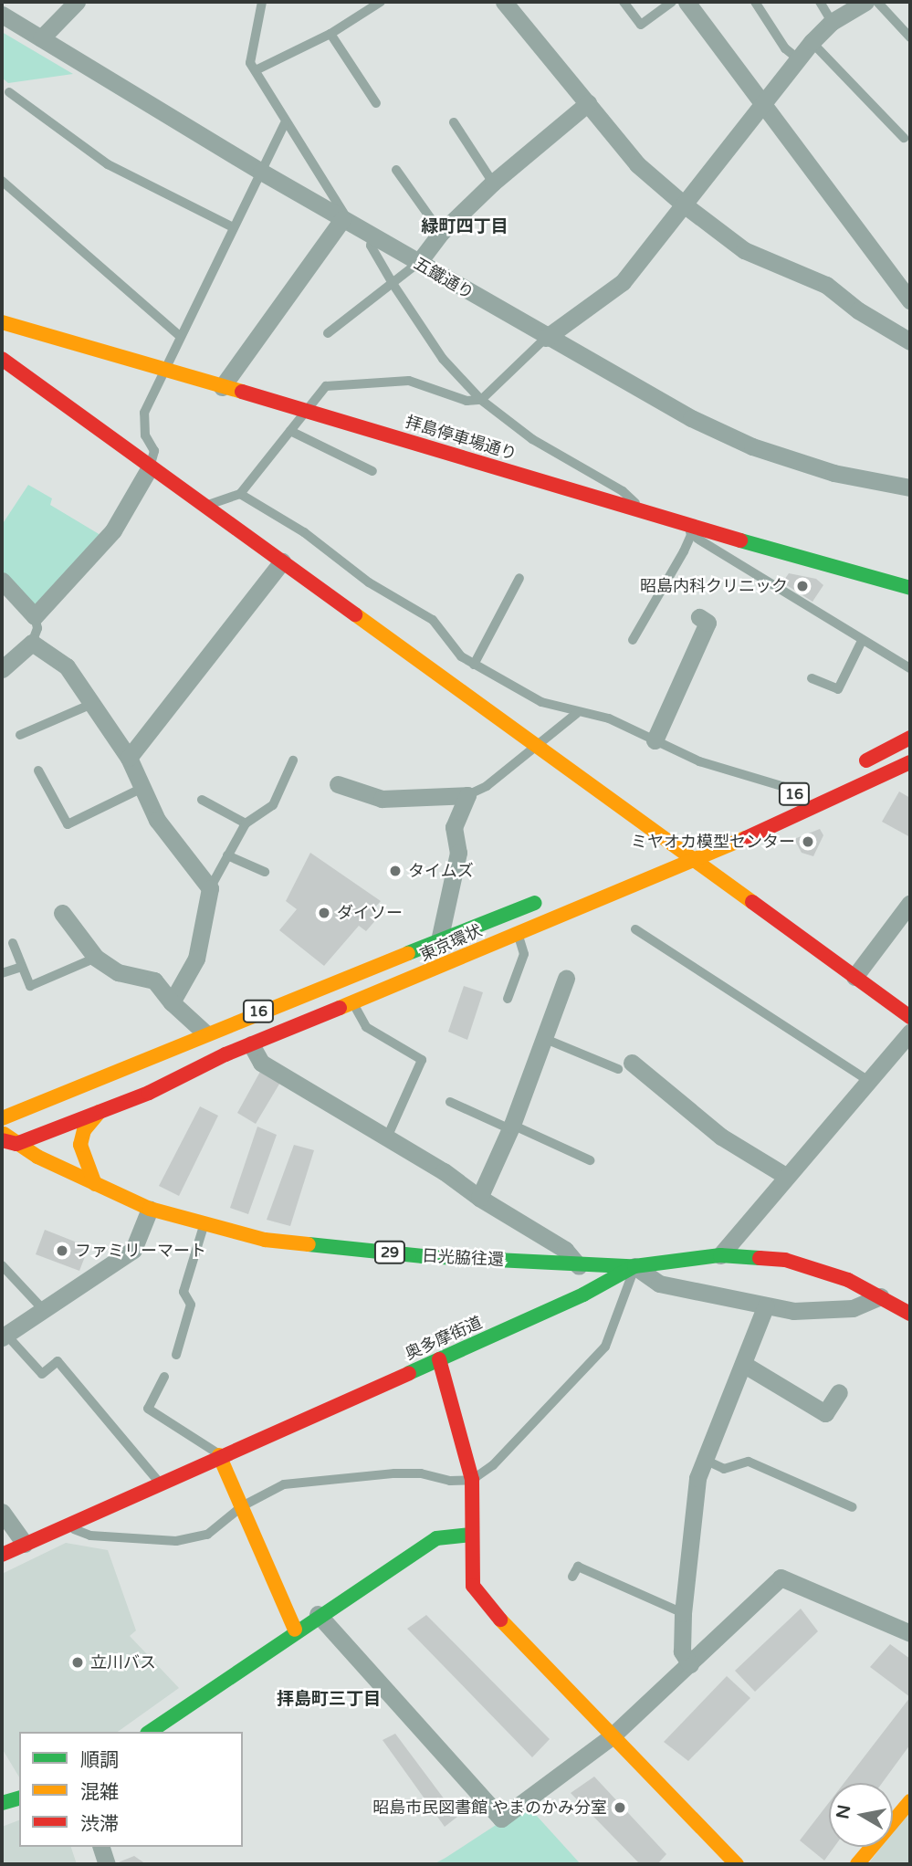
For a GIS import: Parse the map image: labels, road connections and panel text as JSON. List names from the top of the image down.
{
  "streets": {
    "main road": [
      "拝島停車場通り",
      "16",
      "東京環状",
      "29",
      "日光脇往還",
      "奥多摩街道"
    ],
    "street": ["五鐵通り"]
  },
  "crossings": [
    ["東京環状", "29"],
    ["東京環状", "日光脇往還"],
    ["29", "日光脇往還"],
    ["日光脇往還", "奥多摩街道"]
  ],
  "districts": ["緑町四丁目", "拝島町三丁目"],
  "places": [
    "昭島内科クリニック",
    "ミヤオカ模型センター",
    "タイムズ",
    "ダイソー",
    "ファミリーマート",
    "立川バス",
    "昭島市民図書館 やまのかみ分室"
  ],
  "legend": ["順調", "混雑", "渋滞"],
  "north": "left"
}
